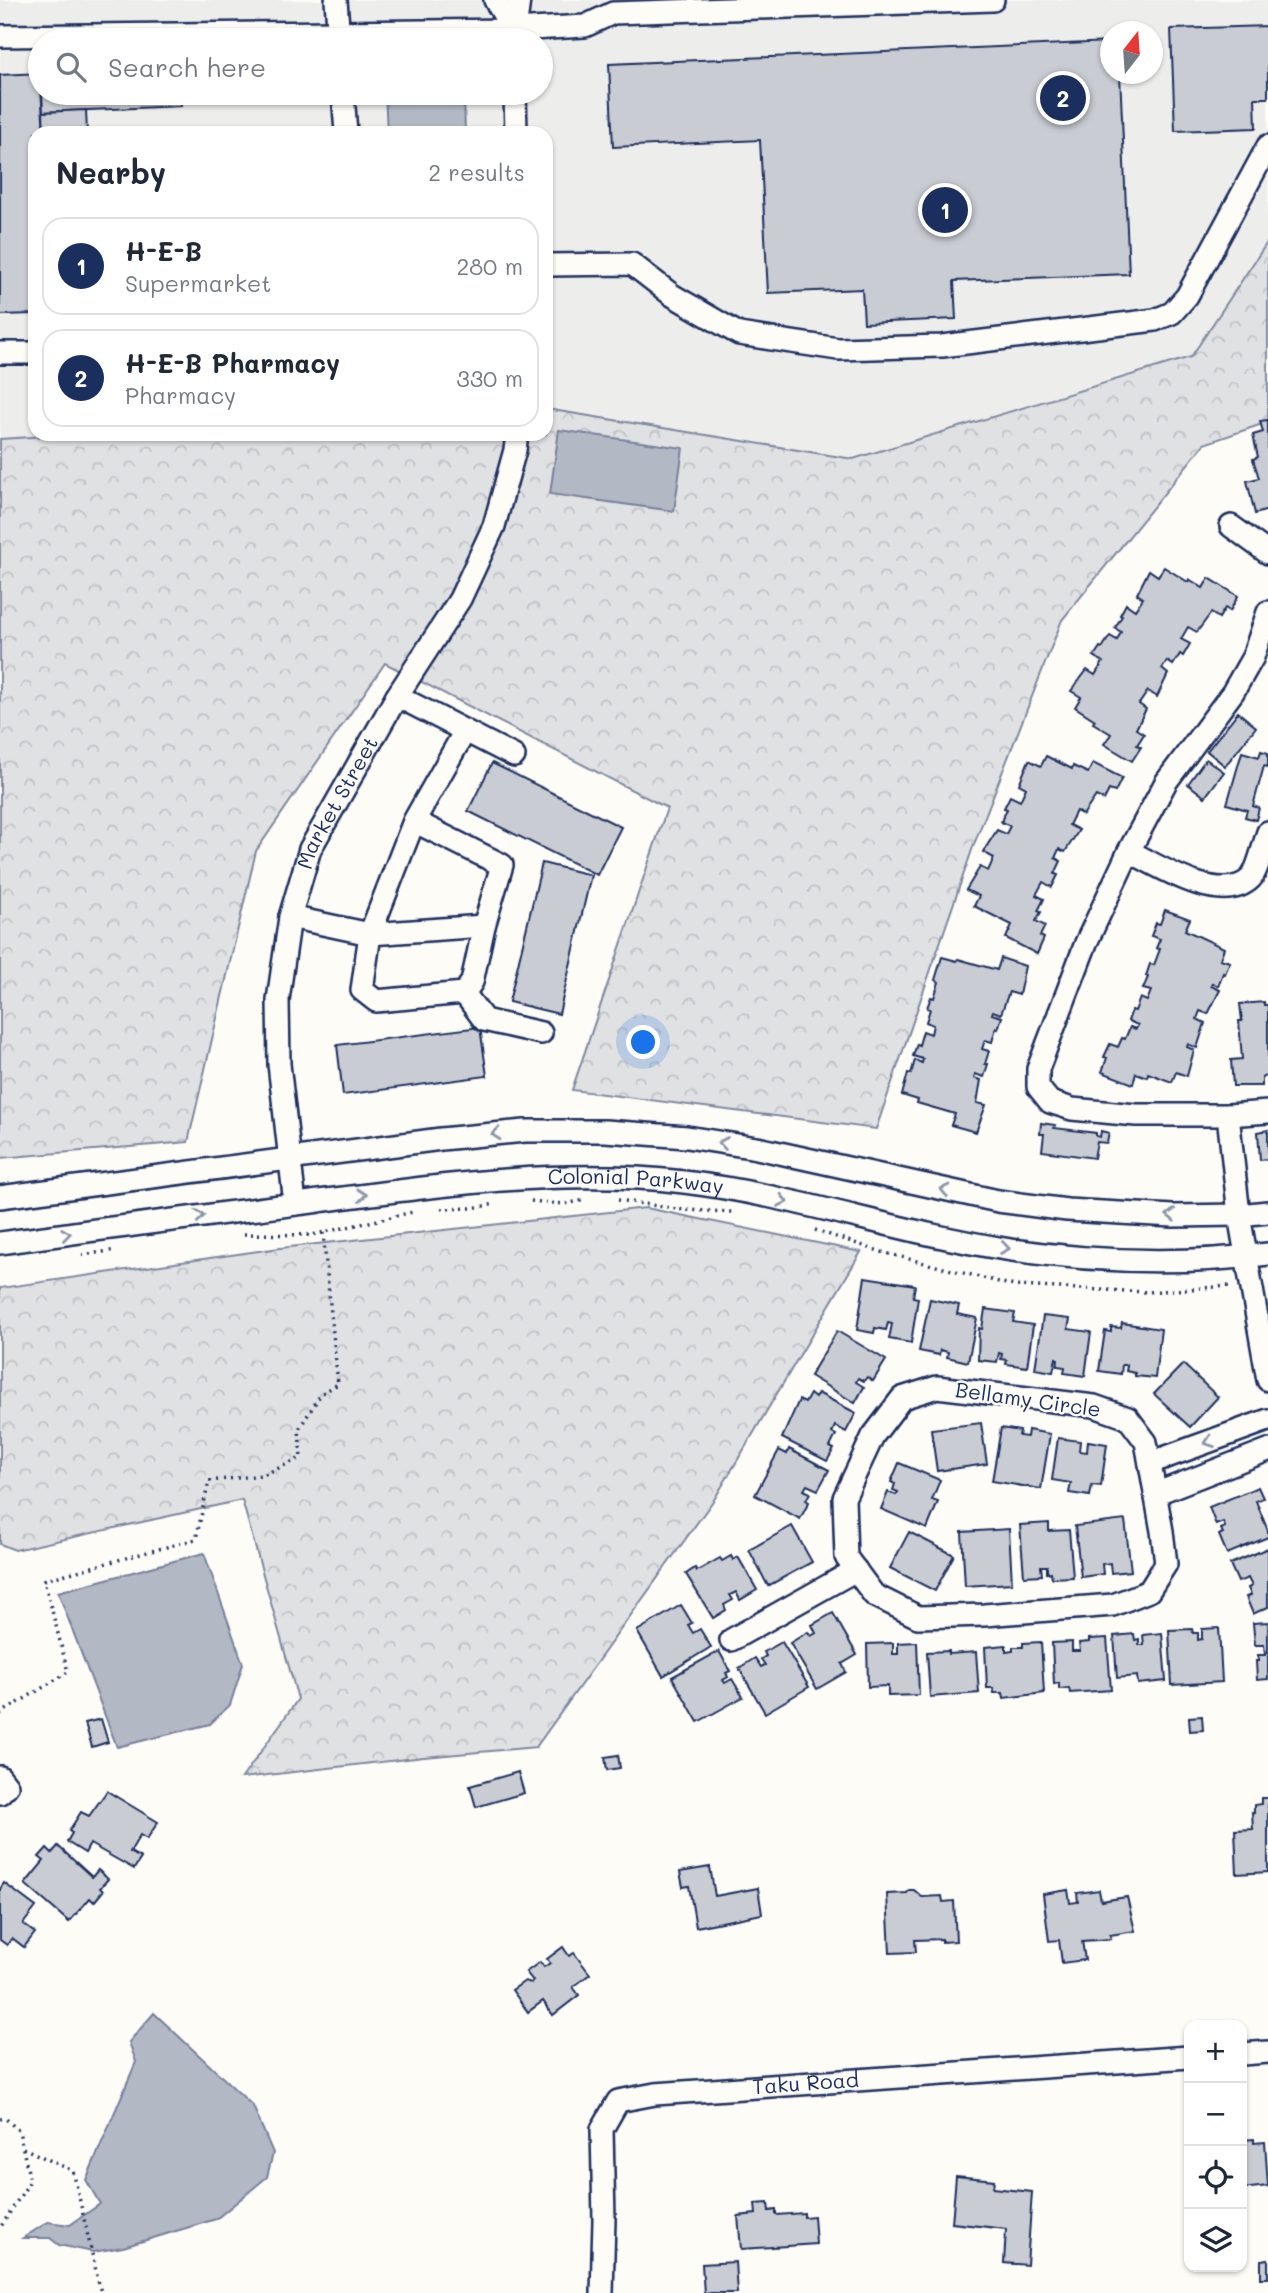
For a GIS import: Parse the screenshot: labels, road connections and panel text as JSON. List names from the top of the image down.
{
  "streets": {
    "street": [
      "Market Street",
      "Colonial Parkway",
      "Bellamy Circle",
      "Taku Road"
    ]
  },
  "crossings": [
    ["Market Street", "Colonial Parkway"]
  ],
  "north": "top",
  "page": {
    "search": "Search here",
    "pins": ["2", "1"],
    "heading": ["Nearby", "2 results"],
    "list": [
      {
        "mark": "1",
        "name": "H-E-B",
        "note": "Supermarket",
        "value": "280 m"
      },
      {
        "mark": "2",
        "name": "H-E-B Pharmacy",
        "note": "Pharmacy",
        "value": "330 m"
      }
    ],
    "map_buttons": ["+", "−"]
  }
}
